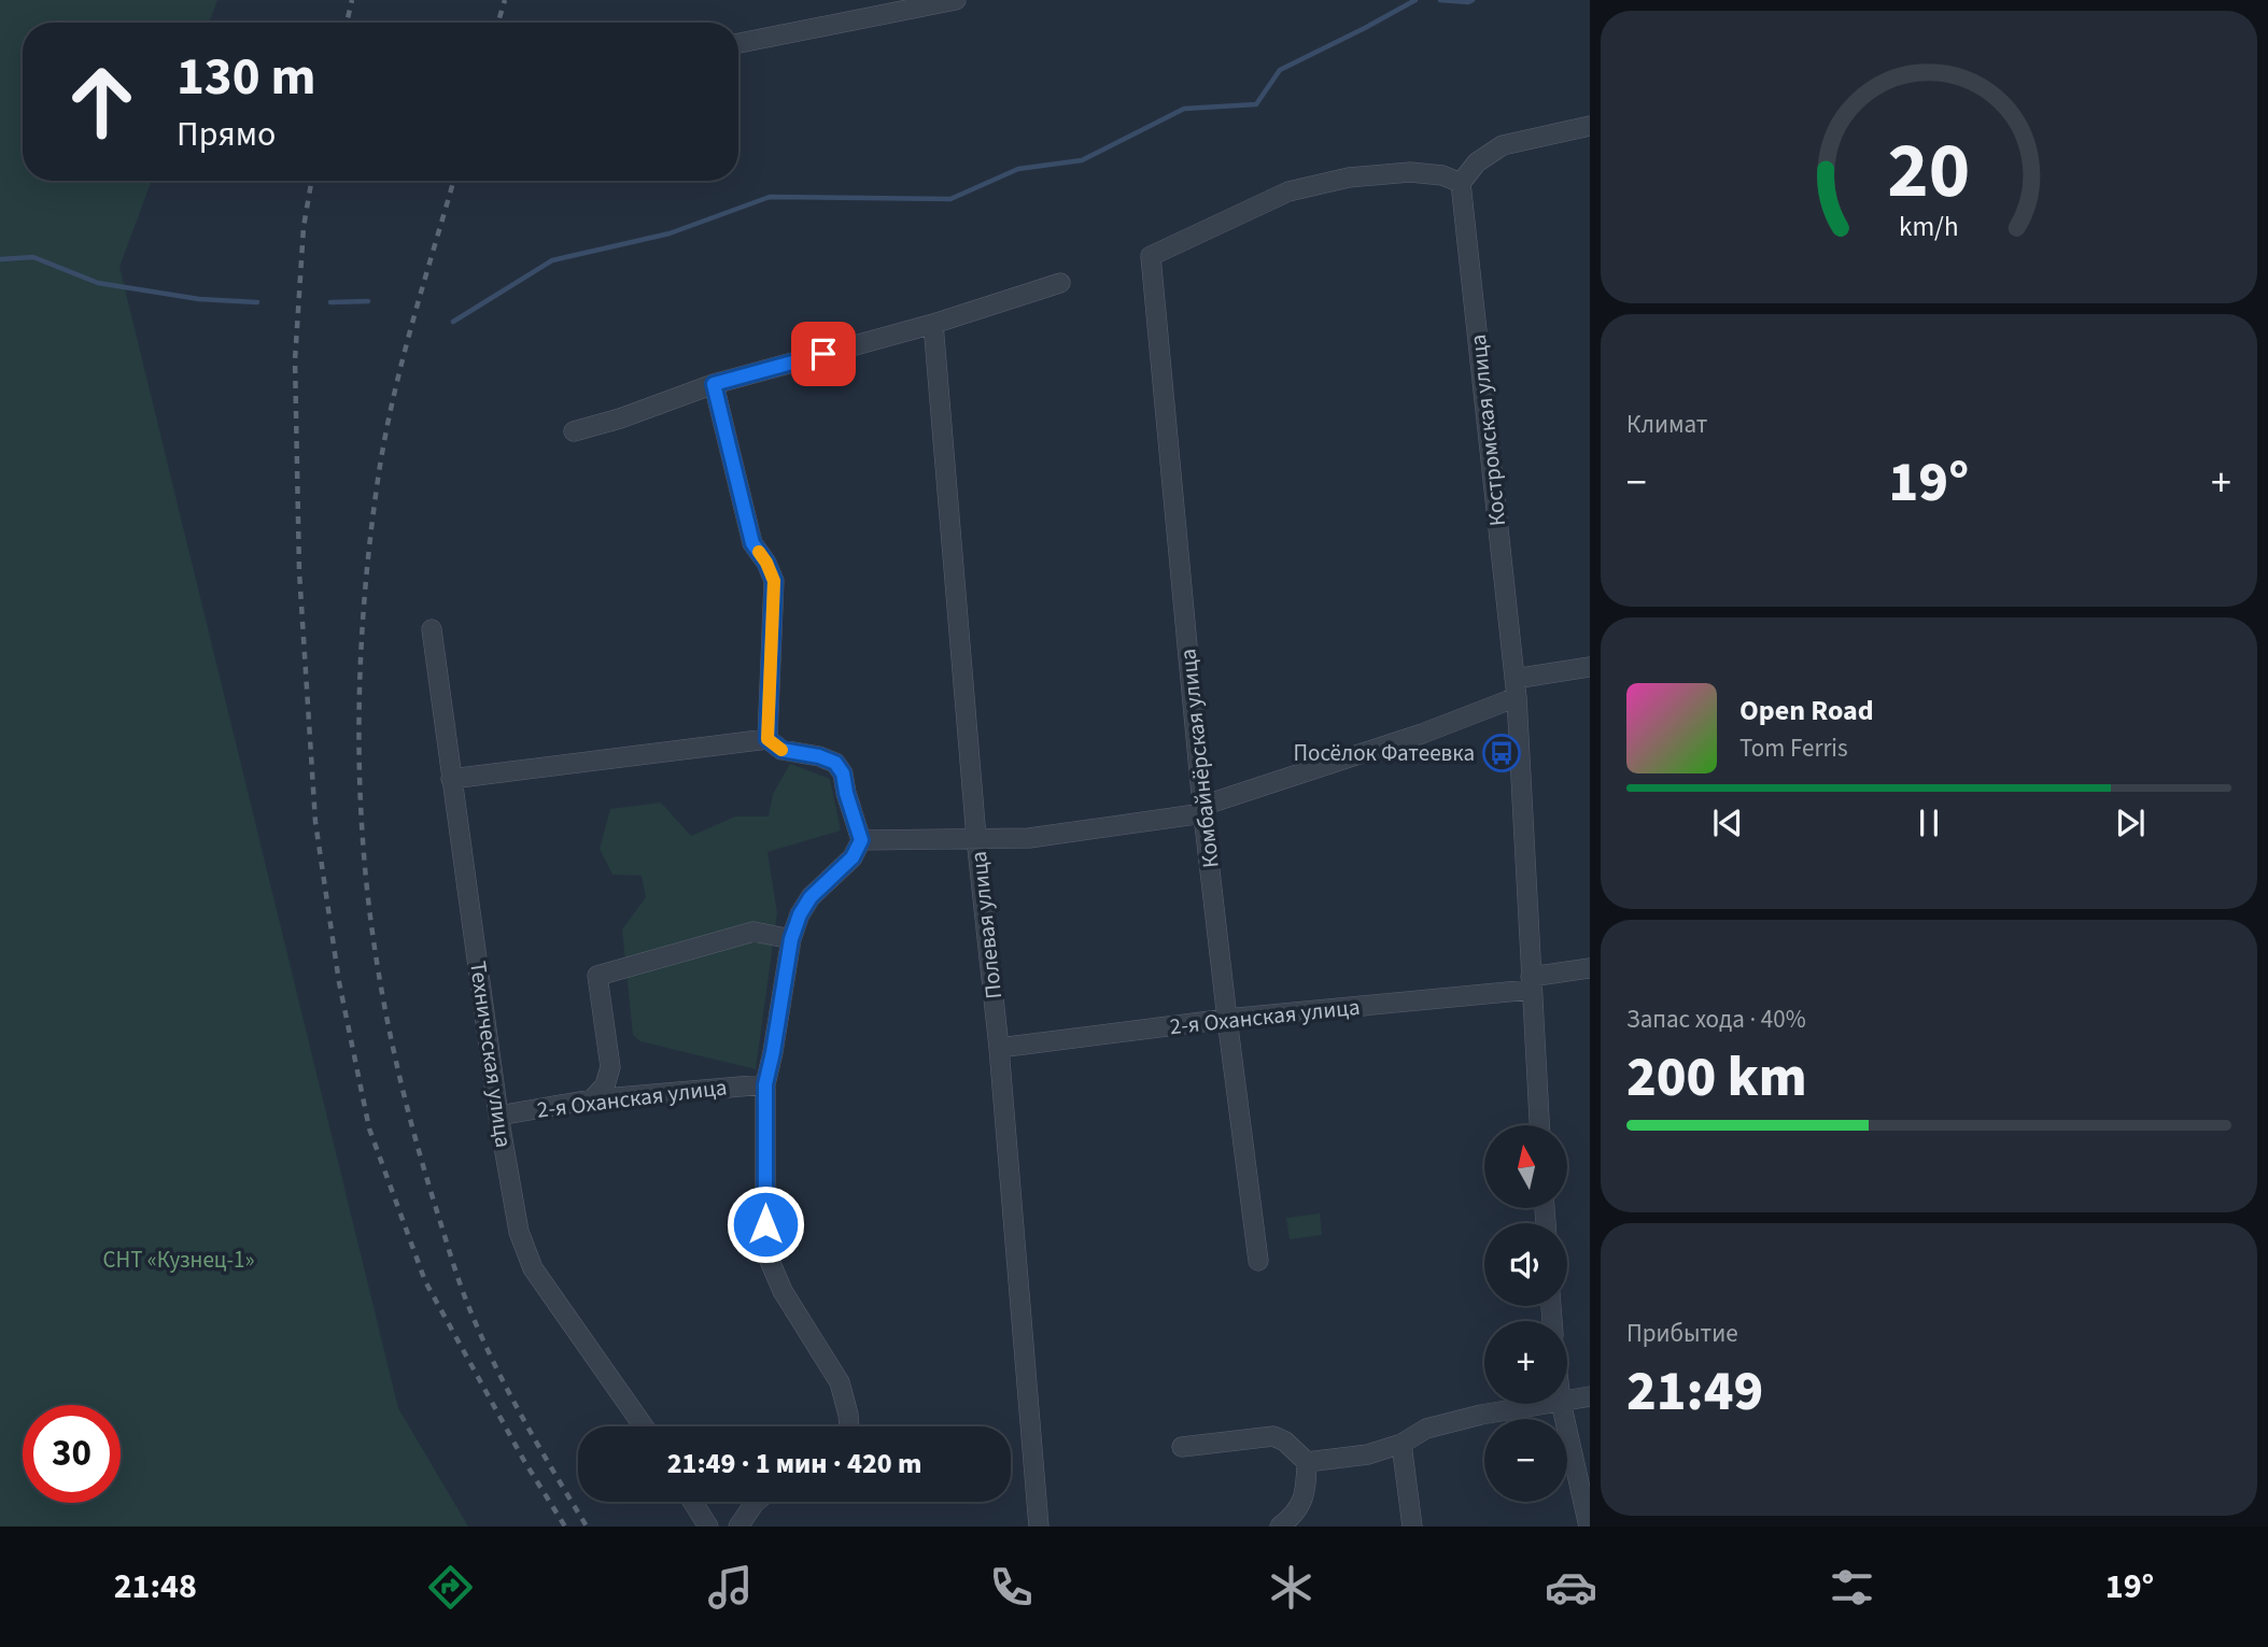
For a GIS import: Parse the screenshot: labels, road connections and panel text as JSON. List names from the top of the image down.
{
  "streets": {
    "street": [
      "Костромская улица",
      "Комбайнёрская улица",
      "Полевая улица",
      "2-я Оханская улица",
      "Техническая улица"
    ]
  },
  "crossings": [
    ["Костромская улица", "Комбайнёрская улица"],
    ["Костромская улица", "2-я Оханская улица"],
    ["Комбайнёрская улица", "2-я Оханская улица"],
    ["Полевая улица", "2-я Оханская улица"],
    ["2-я Оханская улица", "Техническая улица"]
  ],
  "parks": ["СНТ «Кузнец-1»"],
  "places": {
    "bus stop": ["Посёлок Фатеевка"]
  },
  "north": "top",
  "page": {
    "turn": ["130 m", "Прямо"],
    "tile": [
      "Климат",
      ["Запас хода · 40%", "200 km"],
      ["Прибытие", "21:49"]
    ],
    "heat": ["−", "19°", "+"],
    "song": ["Open Road", "Tom Ferris"],
    "map_buttons": ["+", "−"],
    "limit": "30",
    "trip": "21:49 · 1 мин · 420 m",
    "tabs": ["21:48", "19°"],
    "gauge": ["20", "km/h"]
  }
}
